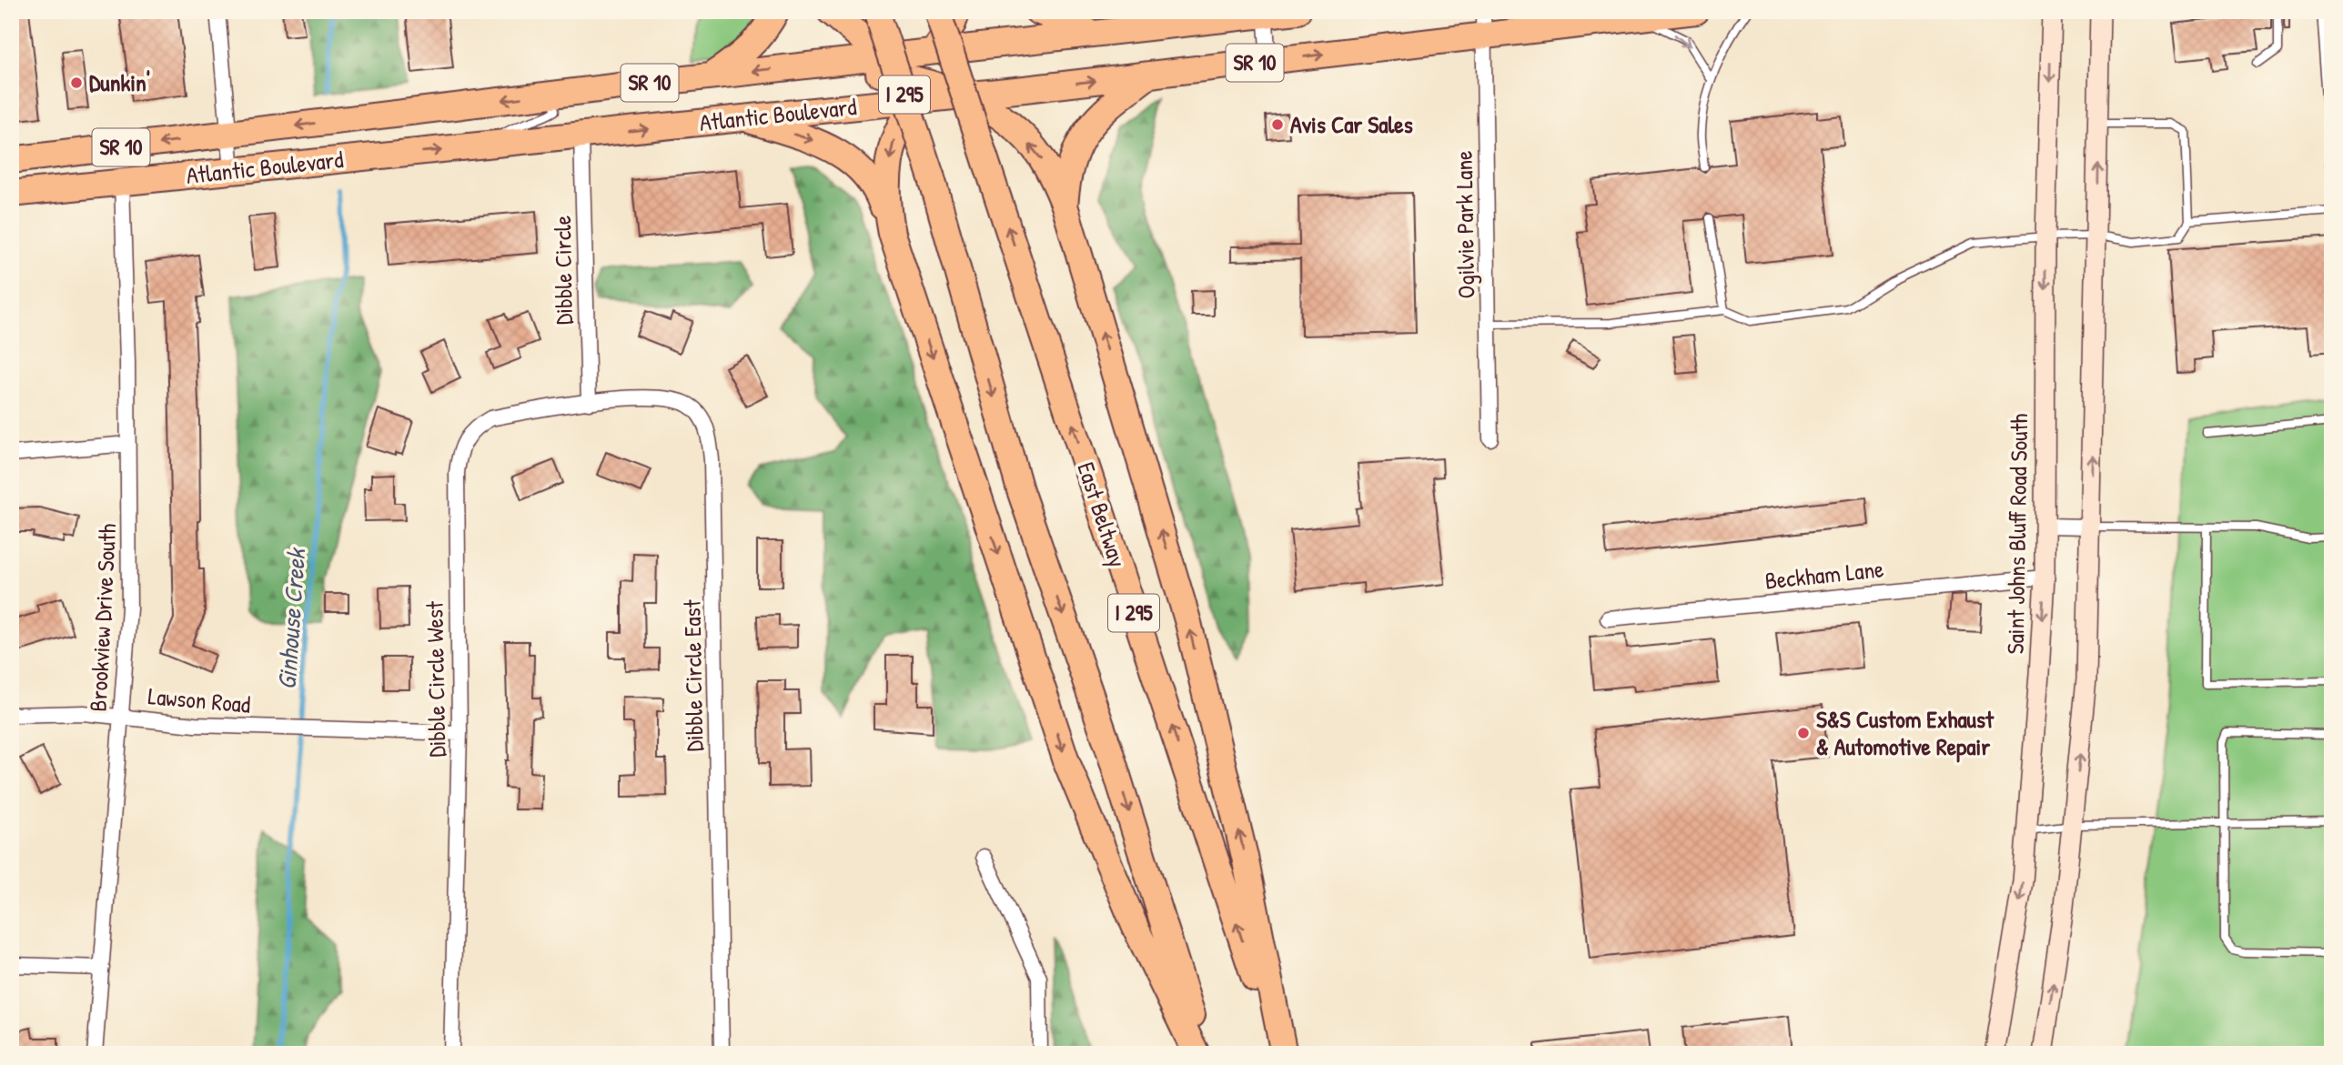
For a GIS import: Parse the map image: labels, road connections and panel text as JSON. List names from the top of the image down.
{
  "streets": {
    "highway": [
      "SR 10",
      "I 295",
      "Atlantic Boulevard",
      "East Beltway"
    ],
    "main road": ["Saint Johns Bluff Road South"],
    "street": [
      "Ogilvie Park Lane",
      "Dibble Circle",
      "Beckham Lane",
      "Brookview Drive South",
      "Dibble Circle East",
      "Dibble Circle West",
      "Lawson Road"
    ]
  },
  "crossings": [
    ["SR 10", "Atlantic Boulevard"],
    ["SR 10", "Ogilvie Park Lane"],
    ["Atlantic Boulevard", "Dibble Circle"],
    ["Atlantic Boulevard", "Brookview Drive South"],
    ["Dibble Circle", "Dibble Circle East"],
    ["Dibble Circle", "Dibble Circle West"],
    ["Saint Johns Bluff Road South", "Beckham Lane"],
    ["Brookview Drive South", "Lawson Road"],
    ["Dibble Circle East", "Dibble Circle West"],
    ["Dibble Circle West", "Lawson Road"]
  ],
  "water": ["Ginhouse Creek"],
  "places": ["Dunkin'", "Avis Car Sales", "S&S Custom Exhaust & Automotive Repair"]
}
